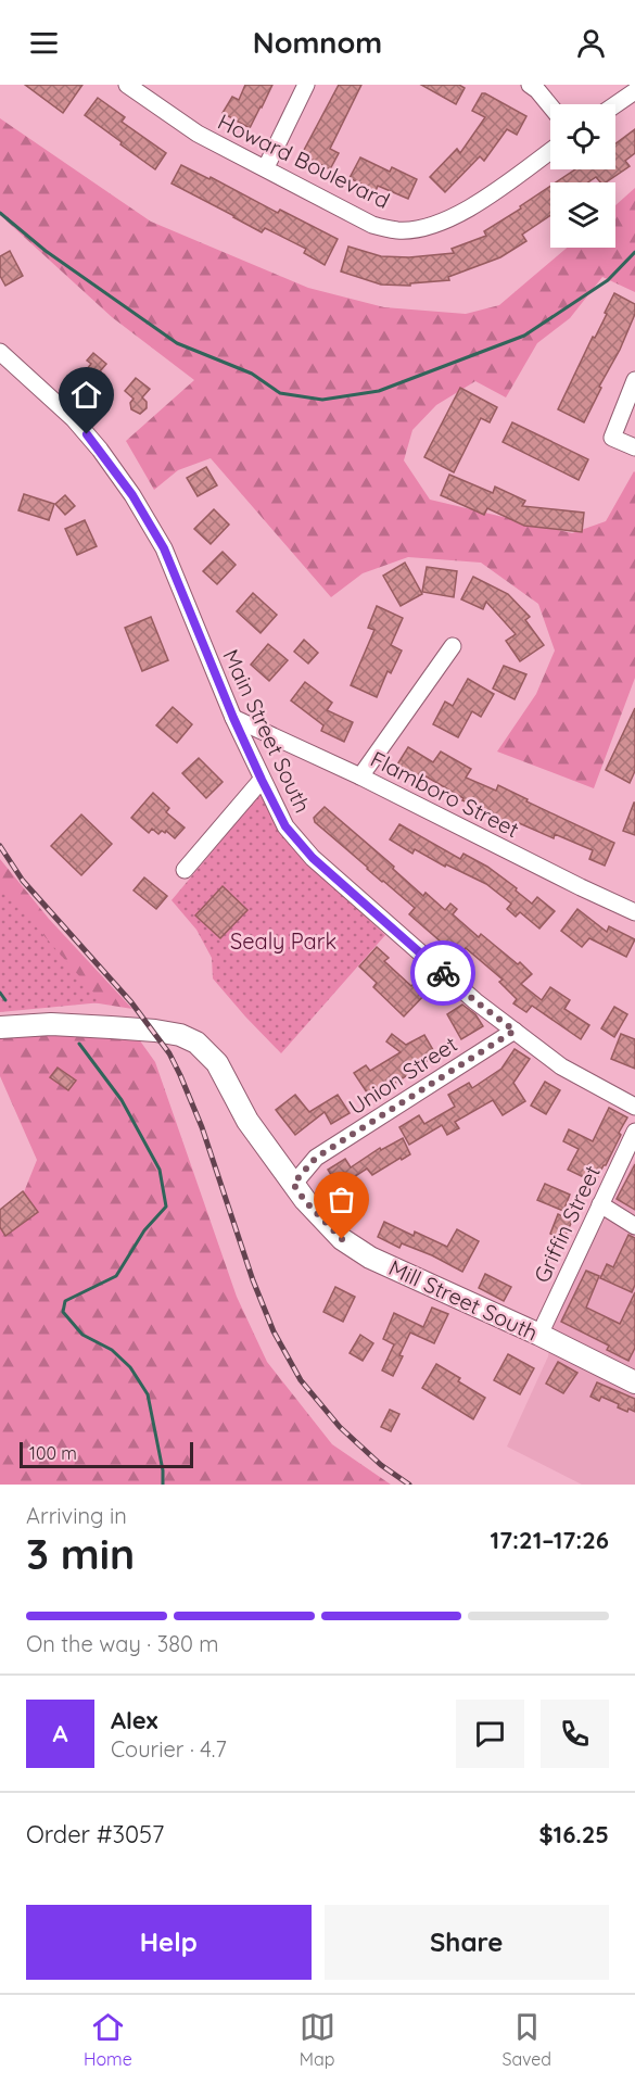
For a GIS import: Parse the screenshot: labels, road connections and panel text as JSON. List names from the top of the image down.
{
  "streets": {
    "main road": ["Mill Street South"],
    "street": [
      "Howard Boulevard",
      "Main Street South",
      "Flamboro Street",
      "Union Street",
      "Griffin Street"
    ]
  },
  "crossings": [
    ["Main Street South", "Flamboro Street"],
    ["Main Street South", "Union Street"],
    ["Union Street", "Mill Street South"],
    ["Griffin Street", "Mill Street South"]
  ],
  "parks": ["Sealy Park"],
  "scale_bar": "100 m",
  "page": {
    "header": "Nomnom",
    "scale": "100 m",
    "heading": ["3 min", "Arriving in", "17:21–17:26"],
    "panel": [
      "Alex",
      "Courier · 4.7",
      "Order #3057",
      "$16.25"
    ],
    "bar": "On the way · 380 m",
    "round": "A",
    "buttons": ["Help", "Share"],
    "tabs": ["Home", "Map", "Saved"]
  }
}
